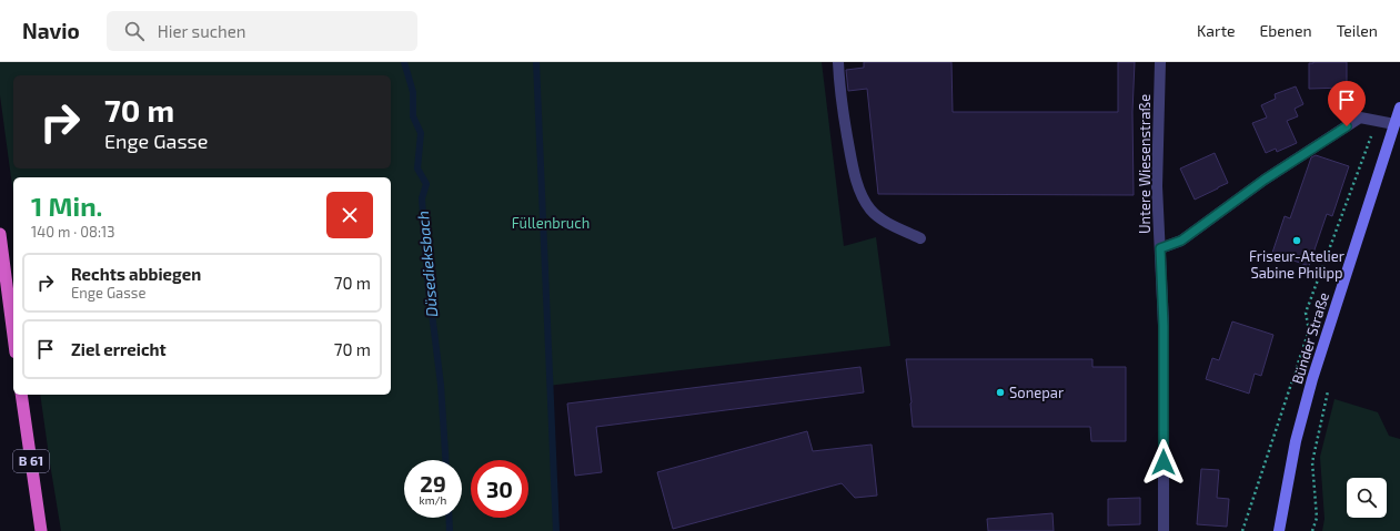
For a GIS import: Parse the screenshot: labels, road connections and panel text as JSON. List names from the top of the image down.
{
  "streets": {
    "highway": ["B 61"],
    "main road": ["Bünder Straße"],
    "street": ["Untere Wiesenstraße"]
  },
  "water": ["Düsedieksbach"],
  "parks": ["Füllenbruch"],
  "places": ["Friseur-Atelier Sabine Philipp", "Sonepar"],
  "page": {
    "header": "Navio",
    "search": "Hier suchen",
    "nav": ["Karte", "Ebenen", "Teilen"],
    "turn": ["70 m", "Enge Gasse"],
    "heading": ["1 Min.", "140 m · 08:13"],
    "list": [
      {
        "name": "Rechts abbiegen",
        "note": "Enge Gasse",
        "value": "70 m"
      },
      {
        "name": "Ziel erreicht",
        "value": "70 m"
      }
    ],
    "speed": "29 km/h",
    "limit": "30"
  }
}
